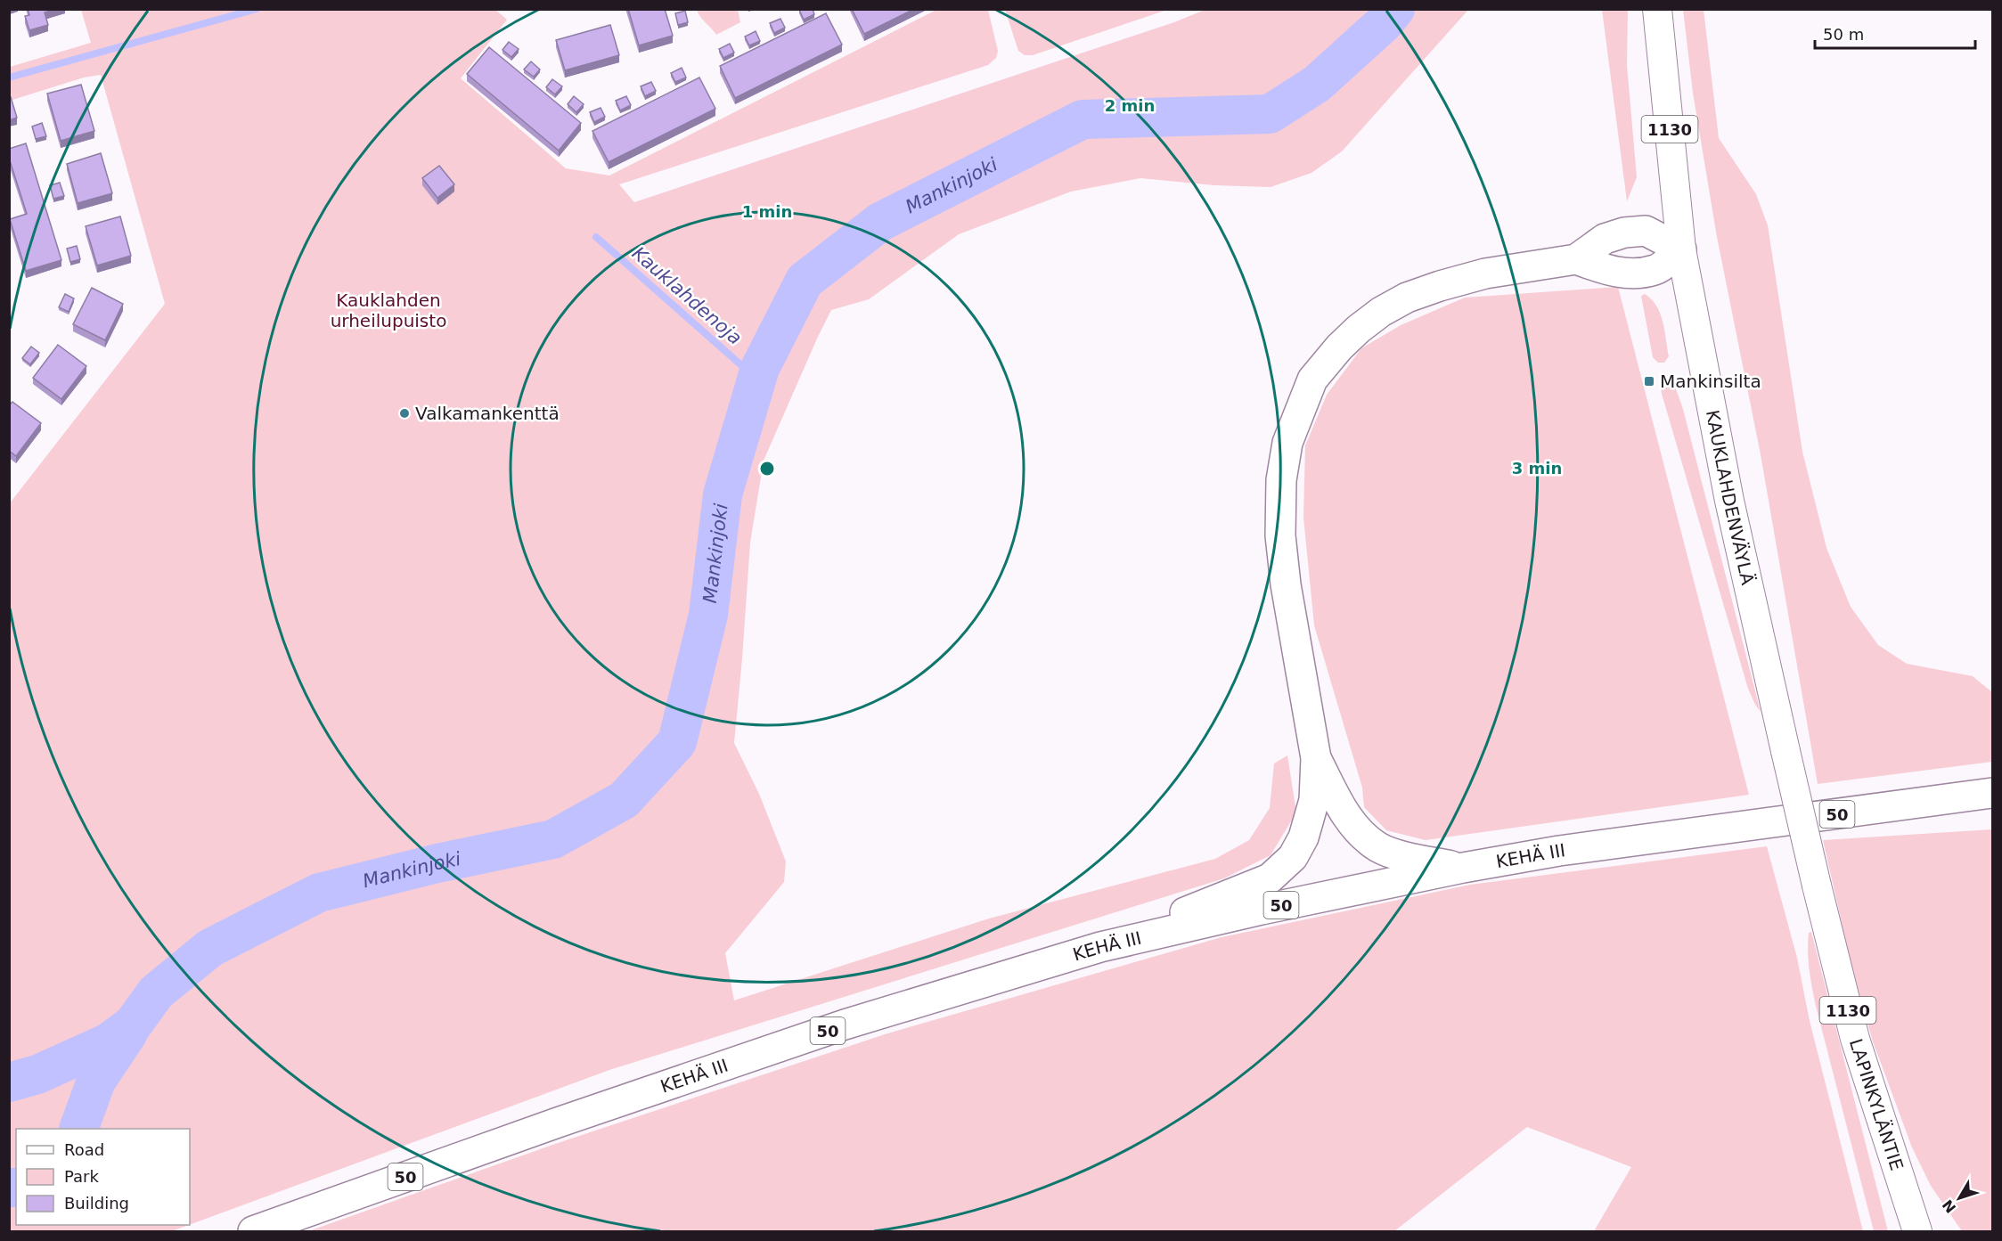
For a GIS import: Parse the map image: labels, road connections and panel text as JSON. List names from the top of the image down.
{
  "streets": {
    "highway": ["50", "KEHÄ III"],
    "main road": ["1130", "KAUKLAHDENVÄYLÄ", "LAPINKYLÄNTIE"]
  },
  "crossings": [
    ["KAUKLAHDENVÄYLÄ", "LAPINKYLÄNTIE"]
  ],
  "water": ["Mankinjoki", "Kauklahdenoja"],
  "parks": ["Kauklahden urheilupuisto"],
  "places": {
    "transit": ["Mankinsilta"],
    "other": ["Valkamankenttä"]
  },
  "legend": ["Road", "Park", "Building"],
  "scale_bar": "50 m",
  "north": "bottom left",
  "rings": ["2 min", "1 min", "3 min"]
}
